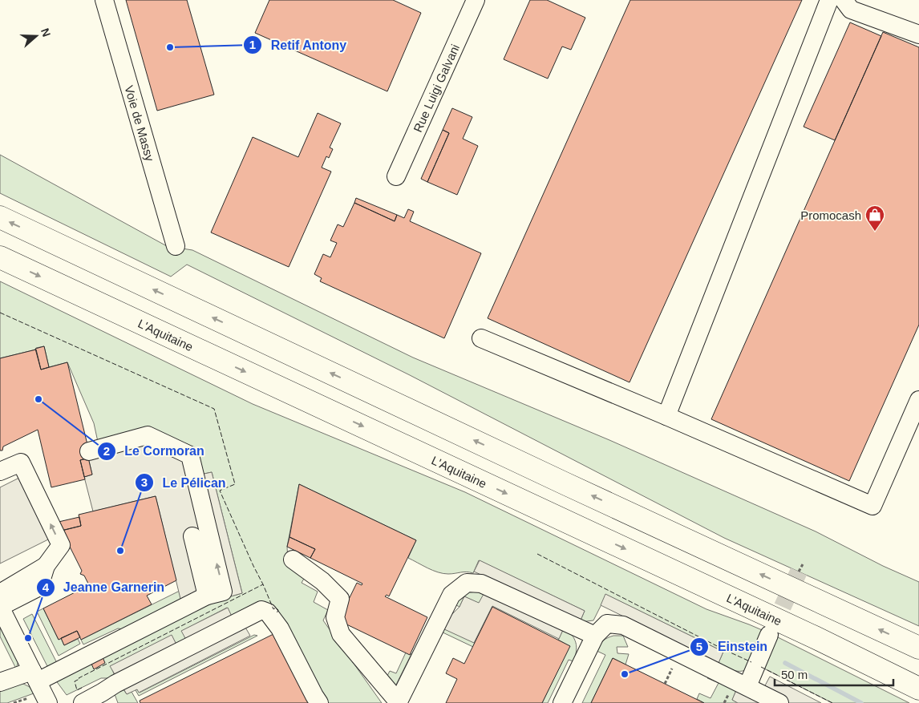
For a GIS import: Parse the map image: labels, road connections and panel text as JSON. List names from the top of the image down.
{
  "streets": {
    "highway": ["L'Aquitaine"],
    "street": ["Rue Luigi Galvani", "Voie de Massy"]
  },
  "places": {
    "other": [
      "Retif Antony",
      "Le Cormoran",
      "Le Pélican",
      "Jeanne Garnerin",
      "Einstein"
    ],
    "shop": ["Promocash"]
  },
  "scale_bar": "50 m",
  "north": "right"
}
